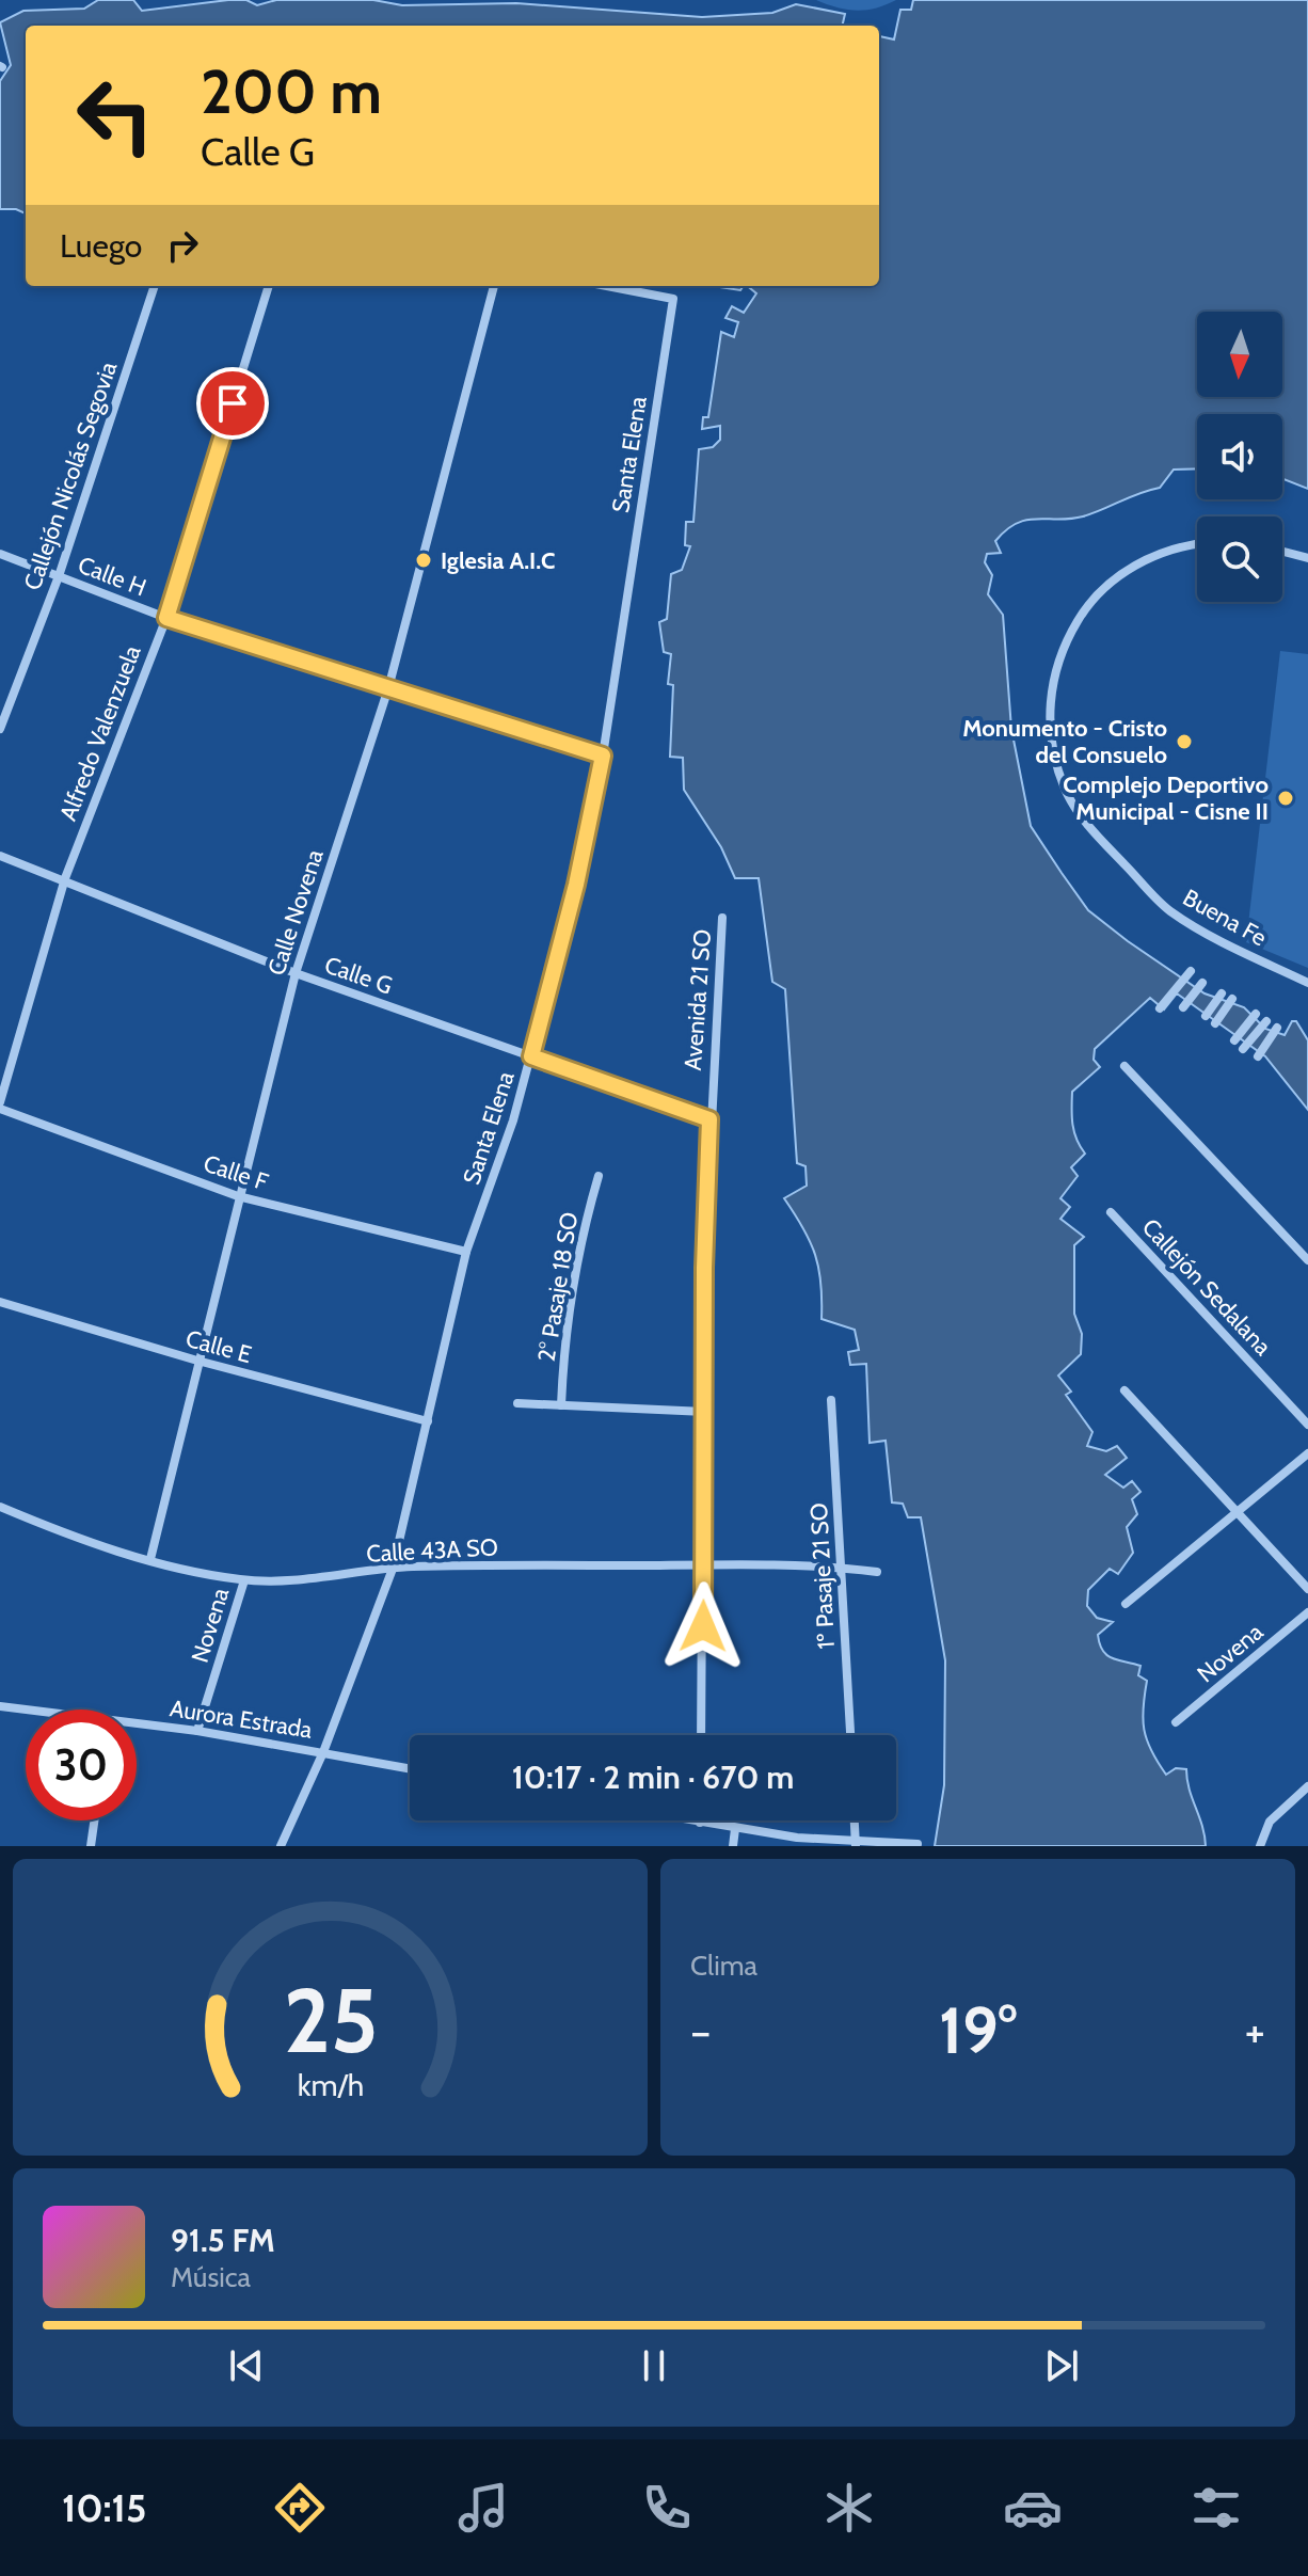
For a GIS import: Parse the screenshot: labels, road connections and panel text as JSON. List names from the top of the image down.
{
  "streets": {
    "street": [
      "Santa Elena",
      "Callejón Nicolás Segovia",
      "Calle H",
      "Alfredo Valenzuela",
      "Calle Novena",
      "Buena Fe",
      "Calle G",
      "Avenida 21 SO",
      "Calle F",
      "2° Pasaje 18 SO",
      "Callejón Sedalana",
      "Calle E",
      "Calle 43A SO",
      "1º Pasaje 21 SO",
      "Novena",
      "Aurora Estrada"
    ]
  },
  "crossings": [
    ["Santa Elena", "Calle H"],
    ["Santa Elena", "Calle G"],
    ["Santa Elena", "Calle F"],
    ["Santa Elena", "Calle E"],
    ["Santa Elena", "Calle 43A SO"],
    ["Santa Elena", "Aurora Estrada"],
    ["Callejón Nicolás Segovia", "Calle H"],
    ["Calle H", "Alfredo Valenzuela"],
    ["Calle H", "Calle Novena"],
    ["Alfredo Valenzuela", "Calle G"],
    ["Calle Novena", "Calle G"],
    ["Calle Novena", "Calle F"],
    ["Calle Novena", "Calle E"],
    ["Calle Novena", "Calle 43A SO"],
    ["Calle G", "Avenida 21 SO"],
    ["Avenida 21 SO", "Calle 43A SO"],
    ["Calle 43A SO", "1º Pasaje 21 SO"],
    ["Calle 43A SO", "Novena"],
    ["Novena", "Aurora Estrada"]
  ],
  "places": ["Iglesia A.I.C", "Monumento - Cristo del Consuelo", "Complejo Deportivo Municipal - Cisne II"],
  "north": "bottom",
  "page": {
    "turn": ["200 m", "Calle G"],
    "then": "Luego",
    "limit": "30",
    "trip": "10:17 · 2 min · 670 m",
    "tile": "Clima",
    "heat": ["−", "19°", "+"],
    "song": ["91.5 FM", "Música"],
    "tabs": "10:15",
    "gauge": ["25", "km/h"]
  }
}
